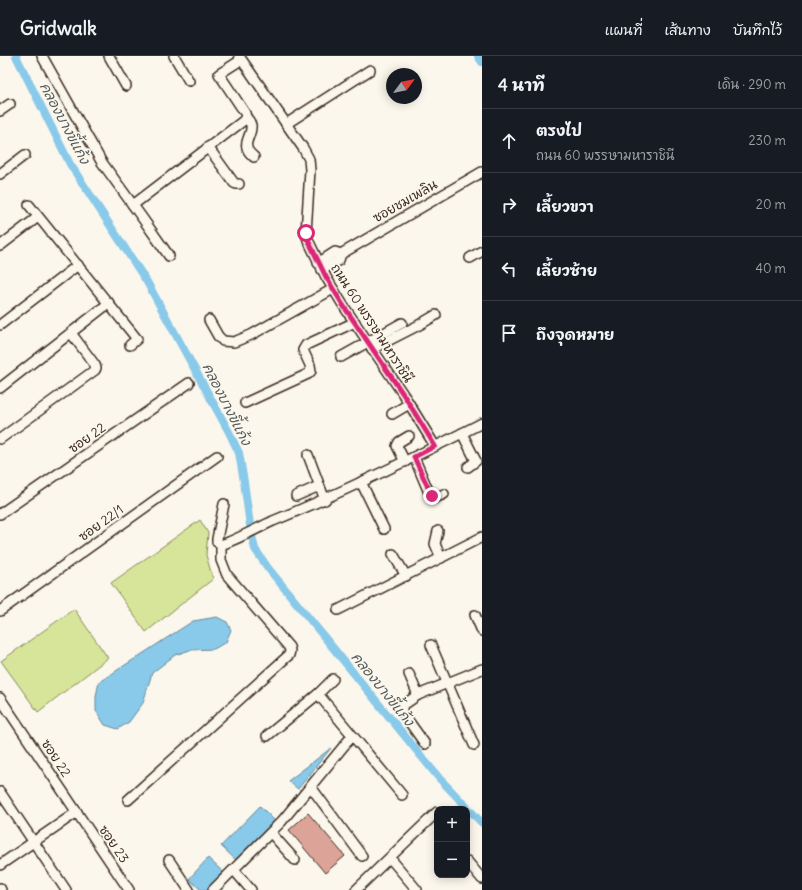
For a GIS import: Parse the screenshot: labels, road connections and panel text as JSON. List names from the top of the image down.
{
  "streets": {
    "street": [
      "ซอยชมเพลิน",
      "ถนน 60 พรรษามหาราชินี",
      "ซอย 22",
      "ซอย 22/1",
      "ซอย 23"
    ]
  },
  "crossings": [
    ["ซอยชมเพลิน", "ถนน 60 พรรษามหาราชินี"],
    ["ซอย 22", "ซอย 23"]
  ],
  "water": ["คลองบางขี้แก้ง"],
  "north": "top right",
  "page": {
    "header": "Gridwalk",
    "nav": ["แผนที่", "เส้นทาง", "บันทึกไว้"],
    "heading": ["4 นาที", "เดิน · 290 m"],
    "list": [
      ["ตรงไป", "ถนน 60 พรรษามหาราชินี", "230 m"],
      ["เลี้ยวขวา", "20 m"],
      ["เลี้ยวซ้าย", "40 m"],
      "ถึงจุดหมาย"
    ],
    "map_buttons": ["+", "−"]
  }
}
